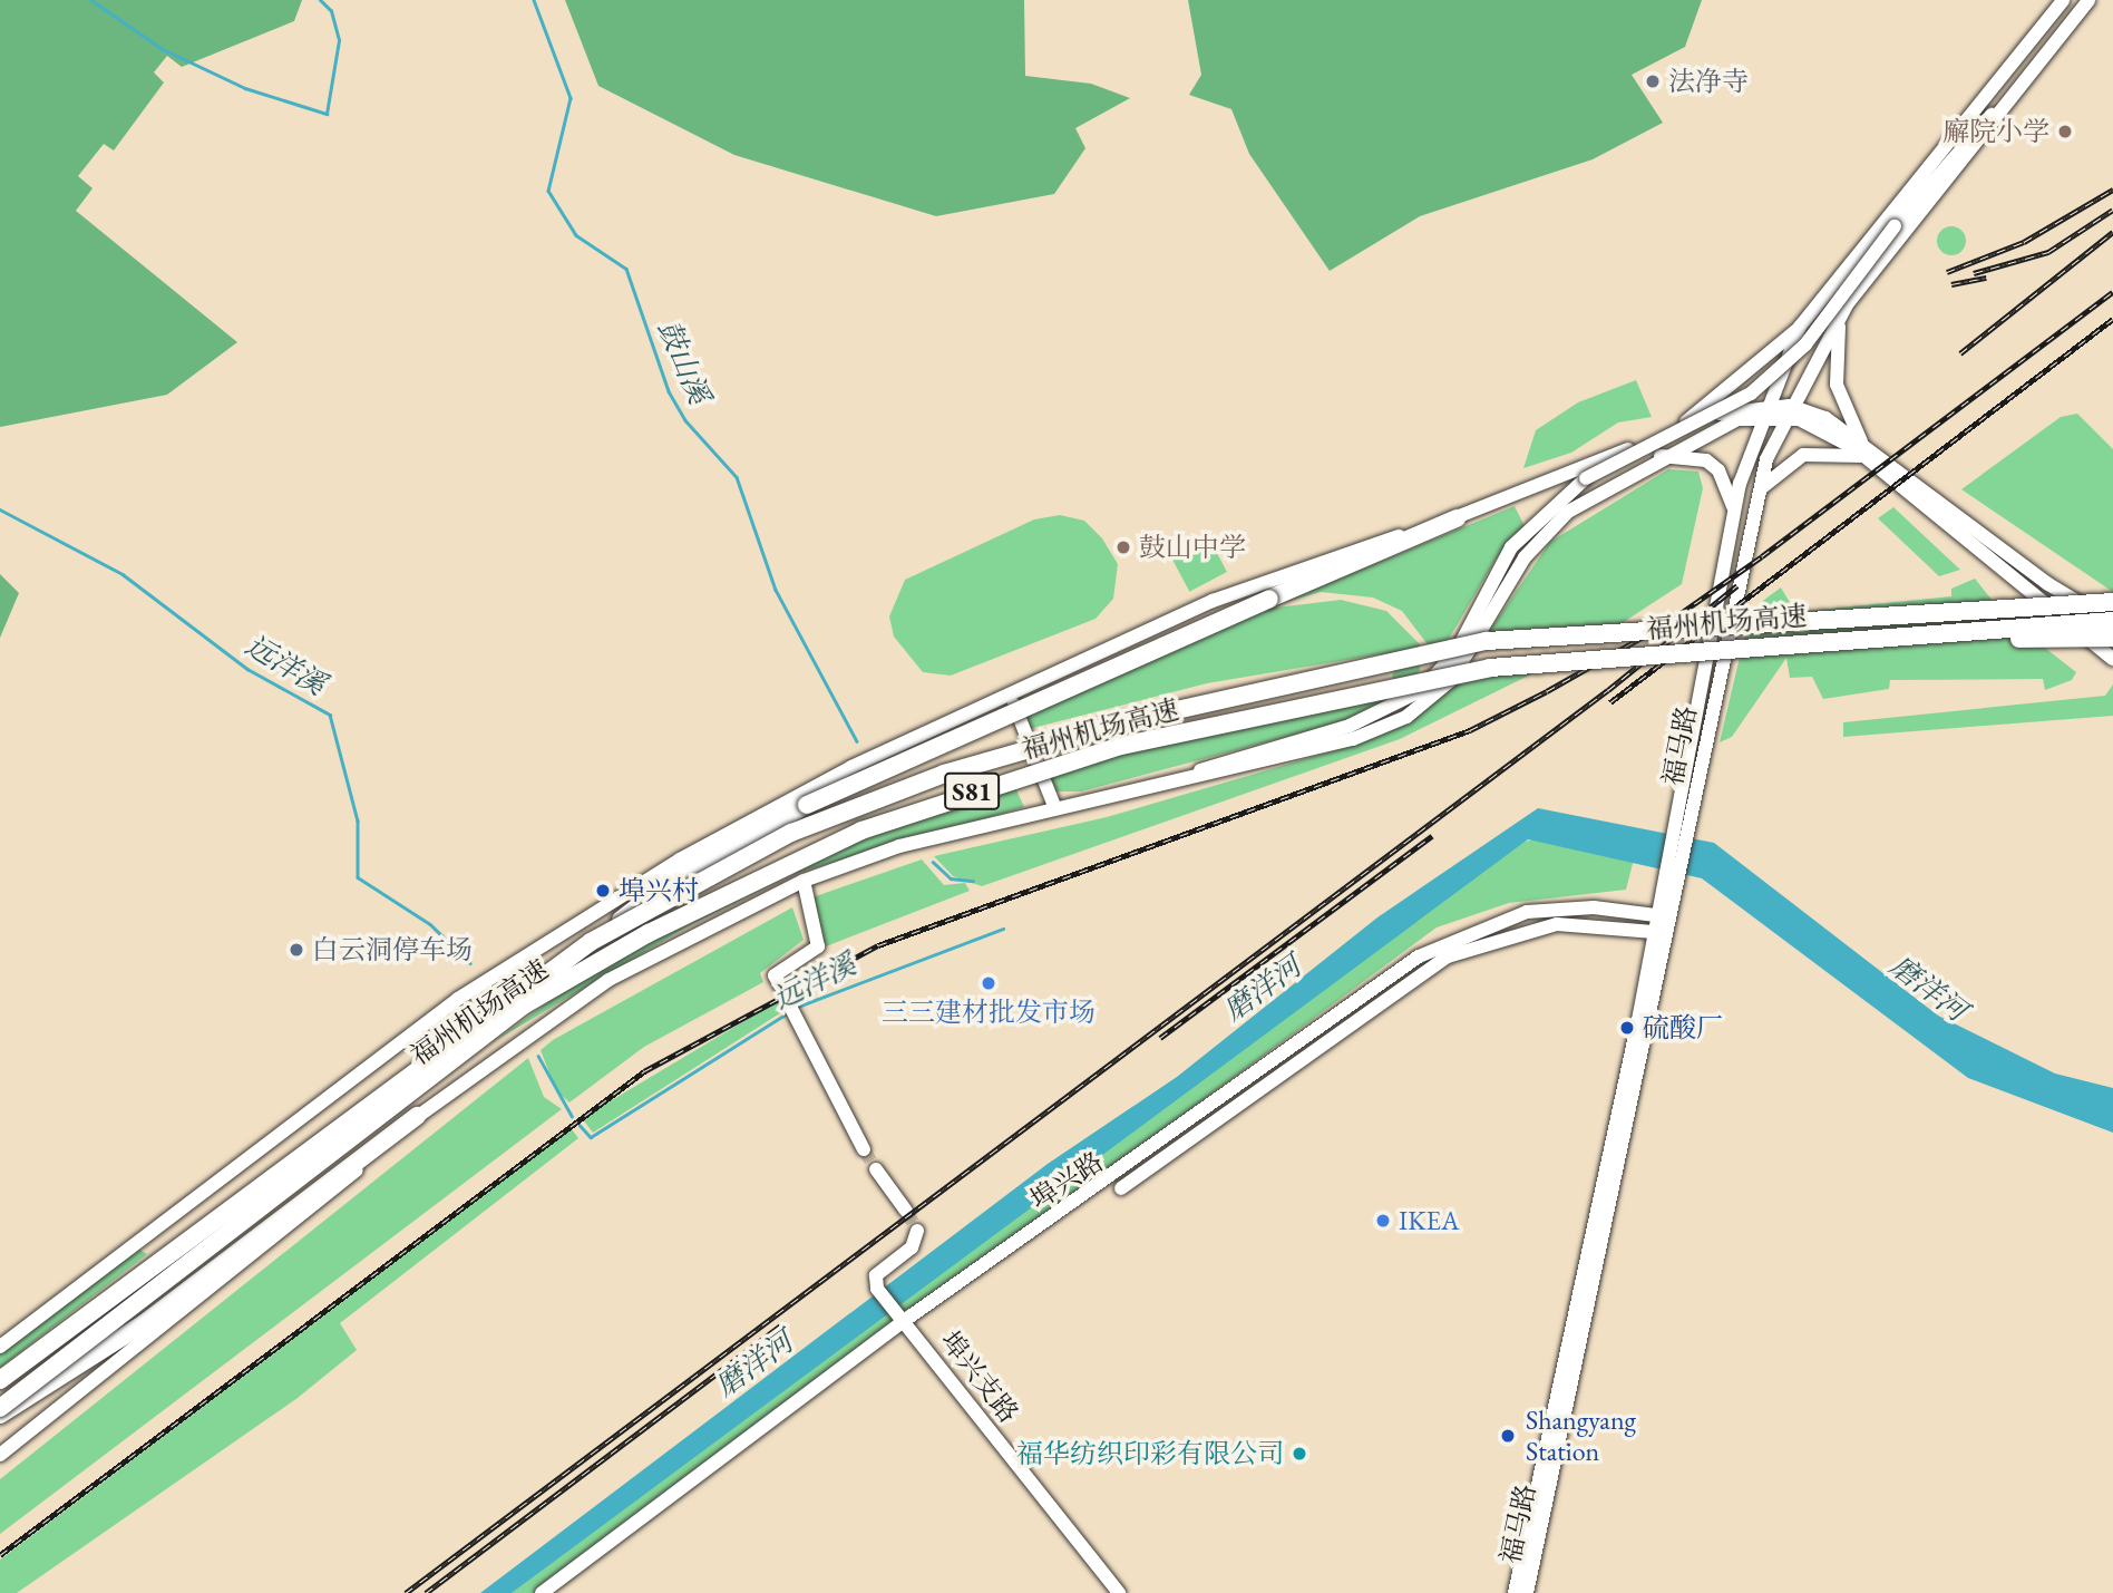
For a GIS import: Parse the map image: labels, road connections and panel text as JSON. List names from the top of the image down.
{
  "streets": {
    "highway": ["福州机场高速", "S81"],
    "main road": ["福马路", "埠兴路", "埠兴支路"]
  },
  "crossings": [
    ["福马路", "埠兴路"],
    ["埠兴路", "埠兴支路"]
  ],
  "water": ["鼓山溪", "远洋溪", "磨洋河"],
  "places": [
    "法净寺",
    "廨院小学",
    "鼓山中学",
    "埠兴村",
    "白云洞停车场",
    "三三建材批发市场",
    "硫酸厂",
    "IKEA",
    "Shangyang Station",
    "福华纺织印彩有限公司"
  ]
}
